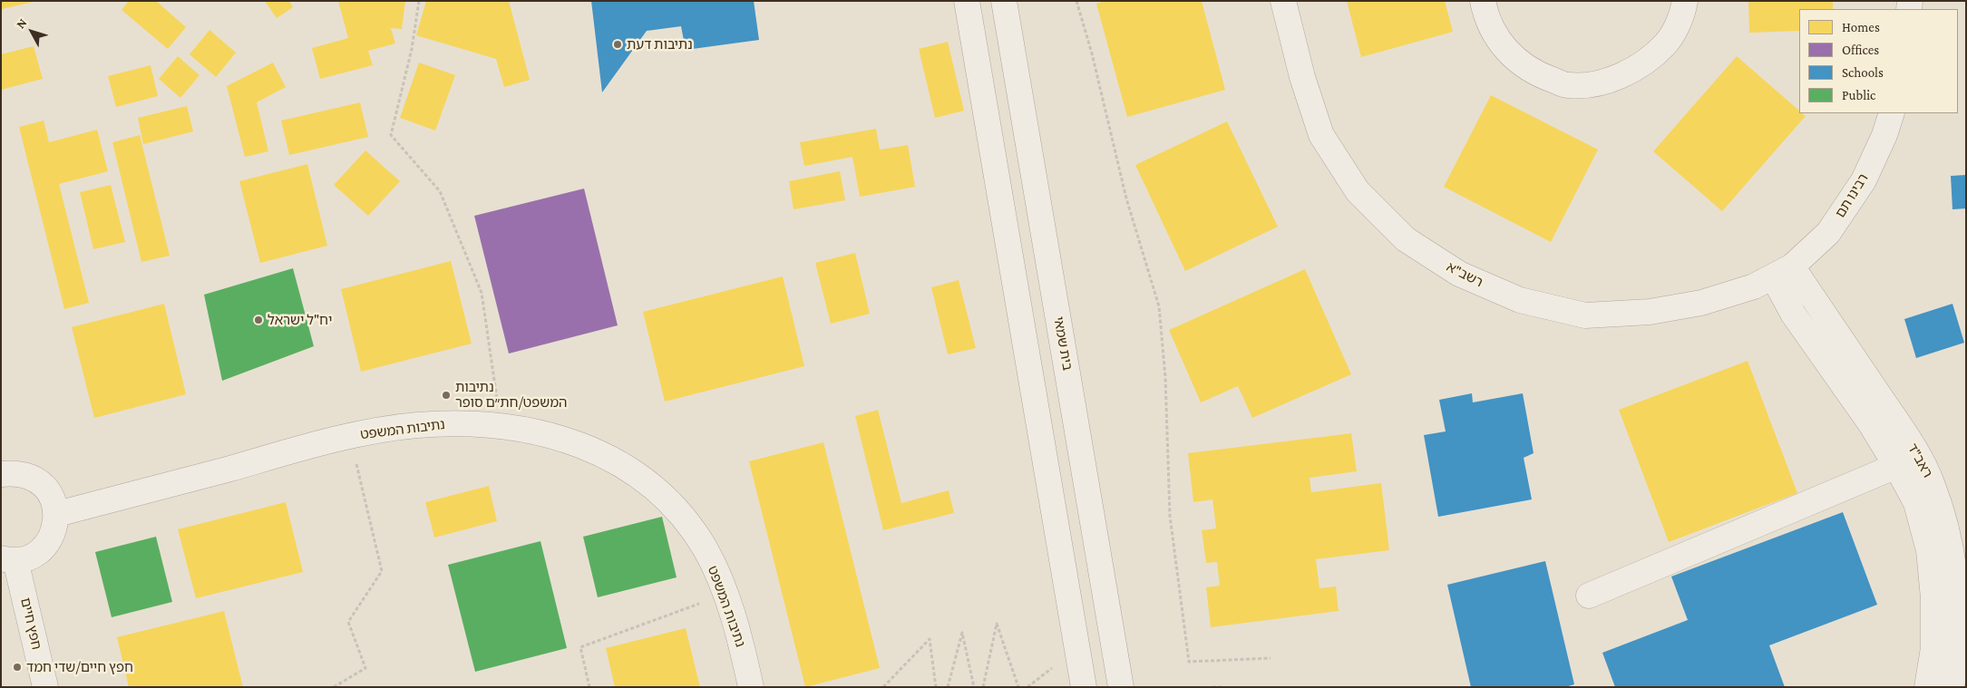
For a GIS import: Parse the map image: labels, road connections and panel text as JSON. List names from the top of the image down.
{
  "streets": {
    "street": [
      "רבינו תם",
      "רשב\"א",
      "בית שמאי",
      "נתיבות המשפט",
      "ראב\"ד",
      "חפץ חיים"
    ]
  },
  "crossings": [
    ["רבינו תם", "רשב\"א"],
    ["רבינו תם", "ראב\"ד"],
    ["רשב\"א", "ראב\"ד"]
  ],
  "places": [
    "נתיבות דעת",
    "יח\"ל ישראל",
    "נתיבות המשפט/חת״ם סופר",
    "חפץ חיים/שדי חמד"
  ],
  "legend": [
    "Homes",
    "Offices",
    "Schools",
    "Public"
  ],
  "north": "top left"
}
